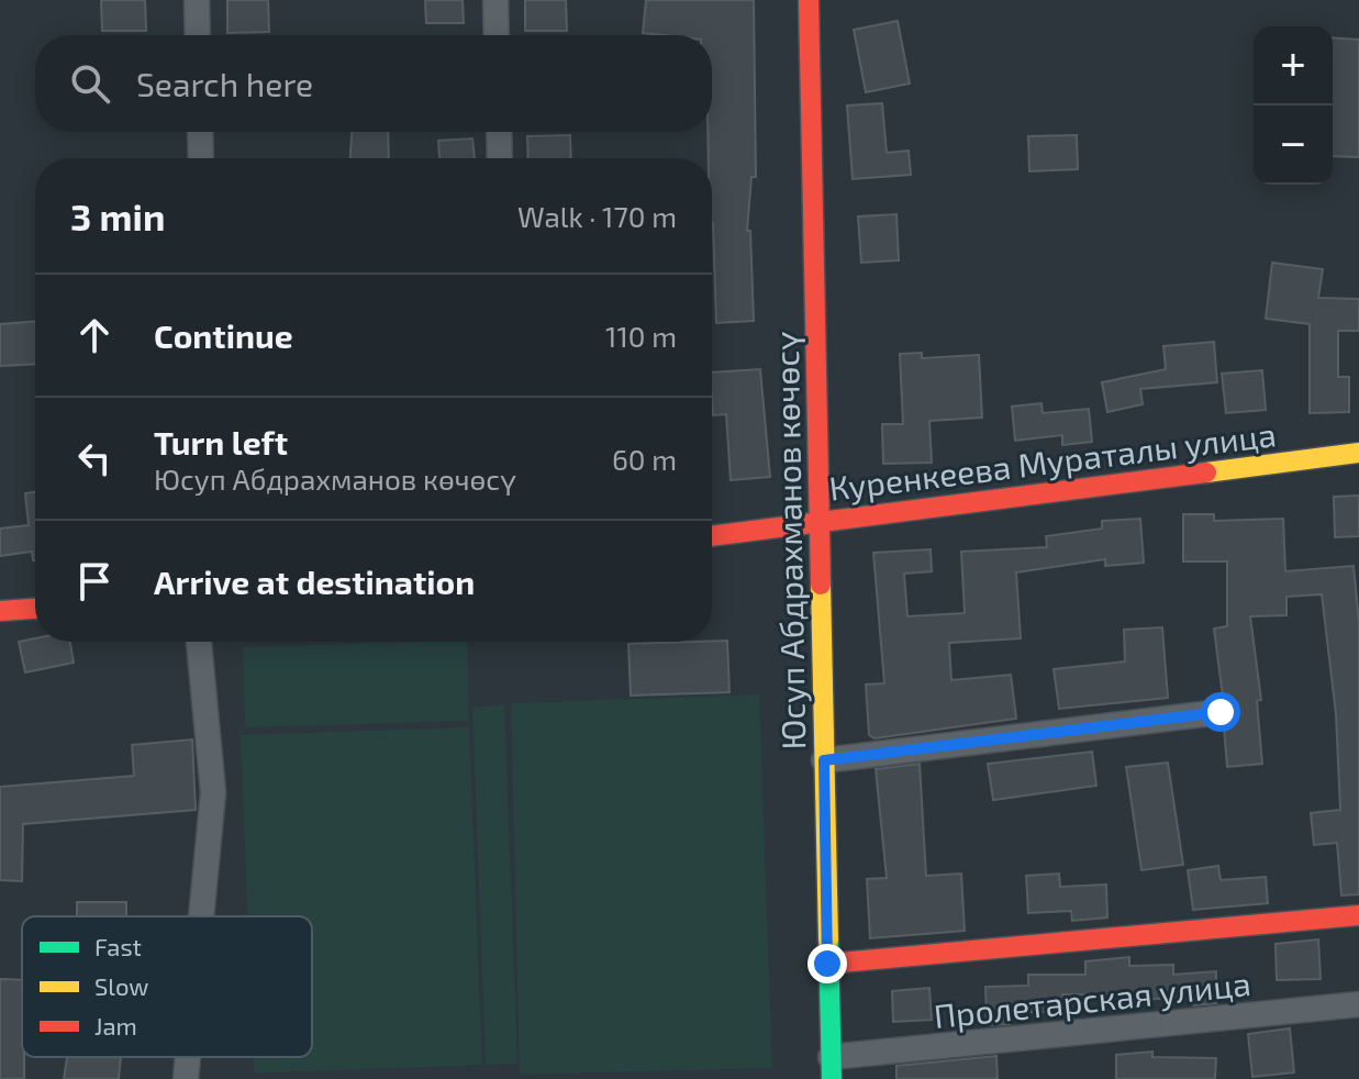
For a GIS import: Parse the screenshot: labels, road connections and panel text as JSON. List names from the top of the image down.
{
  "streets": {
    "street": ["Куренкеева Мураталы улица", "Юсуп Абдрахманов көчөсү", "Пролетарская улица"]
  },
  "crossings": [
    ["Куренкеева Мураталы улица", "Юсуп Абдрахманов көчөсү"],
    ["Юсуп Абдрахманов көчөсү", "Пролетарская улица"]
  ],
  "legend": ["Fast", "Slow", "Jam"],
  "page": {
    "map_buttons": ["+", "−"],
    "search": "Search here",
    "heading": ["3 min", "Walk · 170 m"],
    "list": [
      ["Continue", "110 m"],
      ["Turn left", "Юсуп Абдрахманов көчөсү", "60 m"],
      "Arrive at destination"
    ]
  }
}
